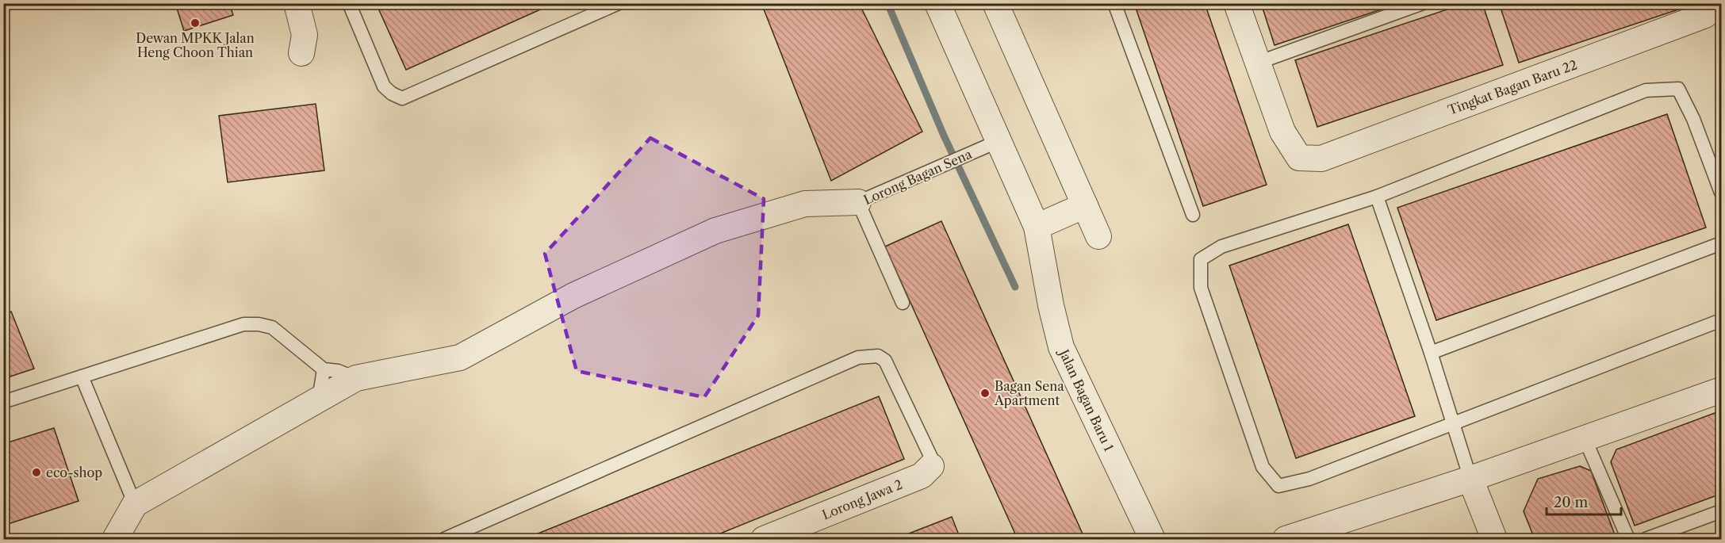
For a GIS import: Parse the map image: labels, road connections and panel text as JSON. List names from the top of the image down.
{
  "streets": {
    "street": ["Tingkat Bagan Baru 22", "Jalan Bagan Baru 1", "Lorong Jawa 2"],
    "lane": ["Lorong Bagan Sena"]
  },
  "crossings": [
    ["Lorong Bagan Sena", "Jalan Bagan Baru 1"]
  ],
  "places": ["Dewan MPKK Jalan Heng Choon Thian", "Bagan Sena Apartment", "eco-shop"],
  "scale_bar": "20 m"
}
